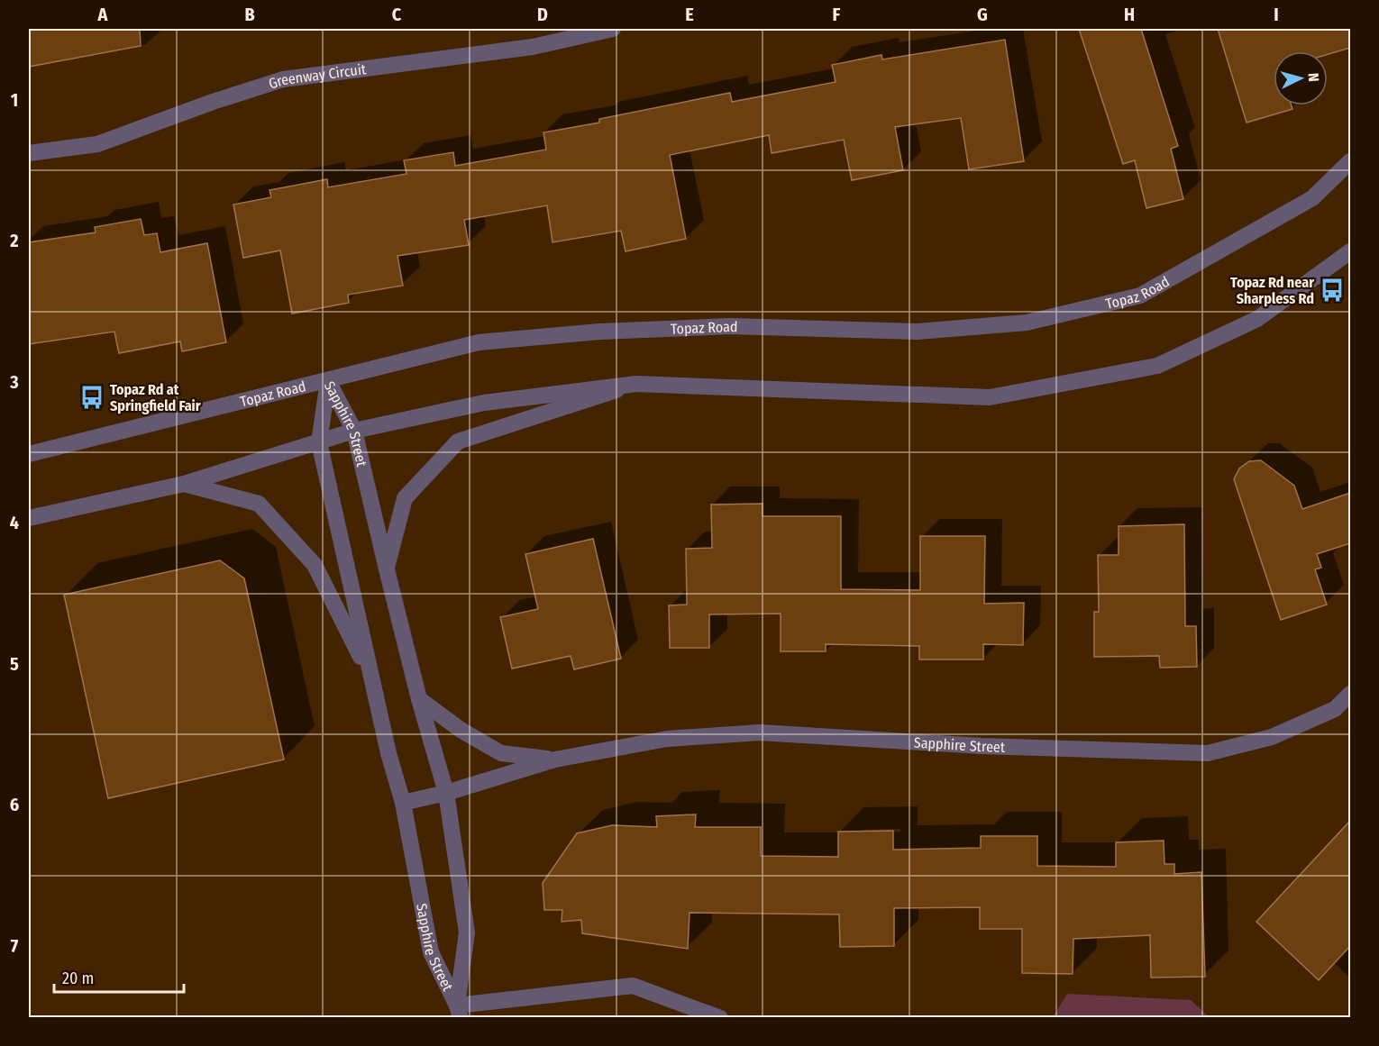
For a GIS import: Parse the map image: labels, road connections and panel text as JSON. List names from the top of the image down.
{
  "streets": {
    "street": ["Greenway Circuit", "Topaz Road", "Sapphire Street"]
  },
  "crossings": [
    ["Topaz Road", "Sapphire Street"]
  ],
  "places": {
    "bus stop": ["Topaz Rd near Sharpless Rd", "Topaz Rd at Springfield Fair"]
  },
  "scale_bar": "20 m",
  "north": "right",
  "grid": {
    "columns": [
      "A",
      "B",
      "C",
      "D",
      "E",
      "F",
      "G",
      "H",
      "I"
    ],
    "rows": [
      "1",
      "2",
      "3",
      "4",
      "5",
      "6",
      "7"
    ]
  }
}
